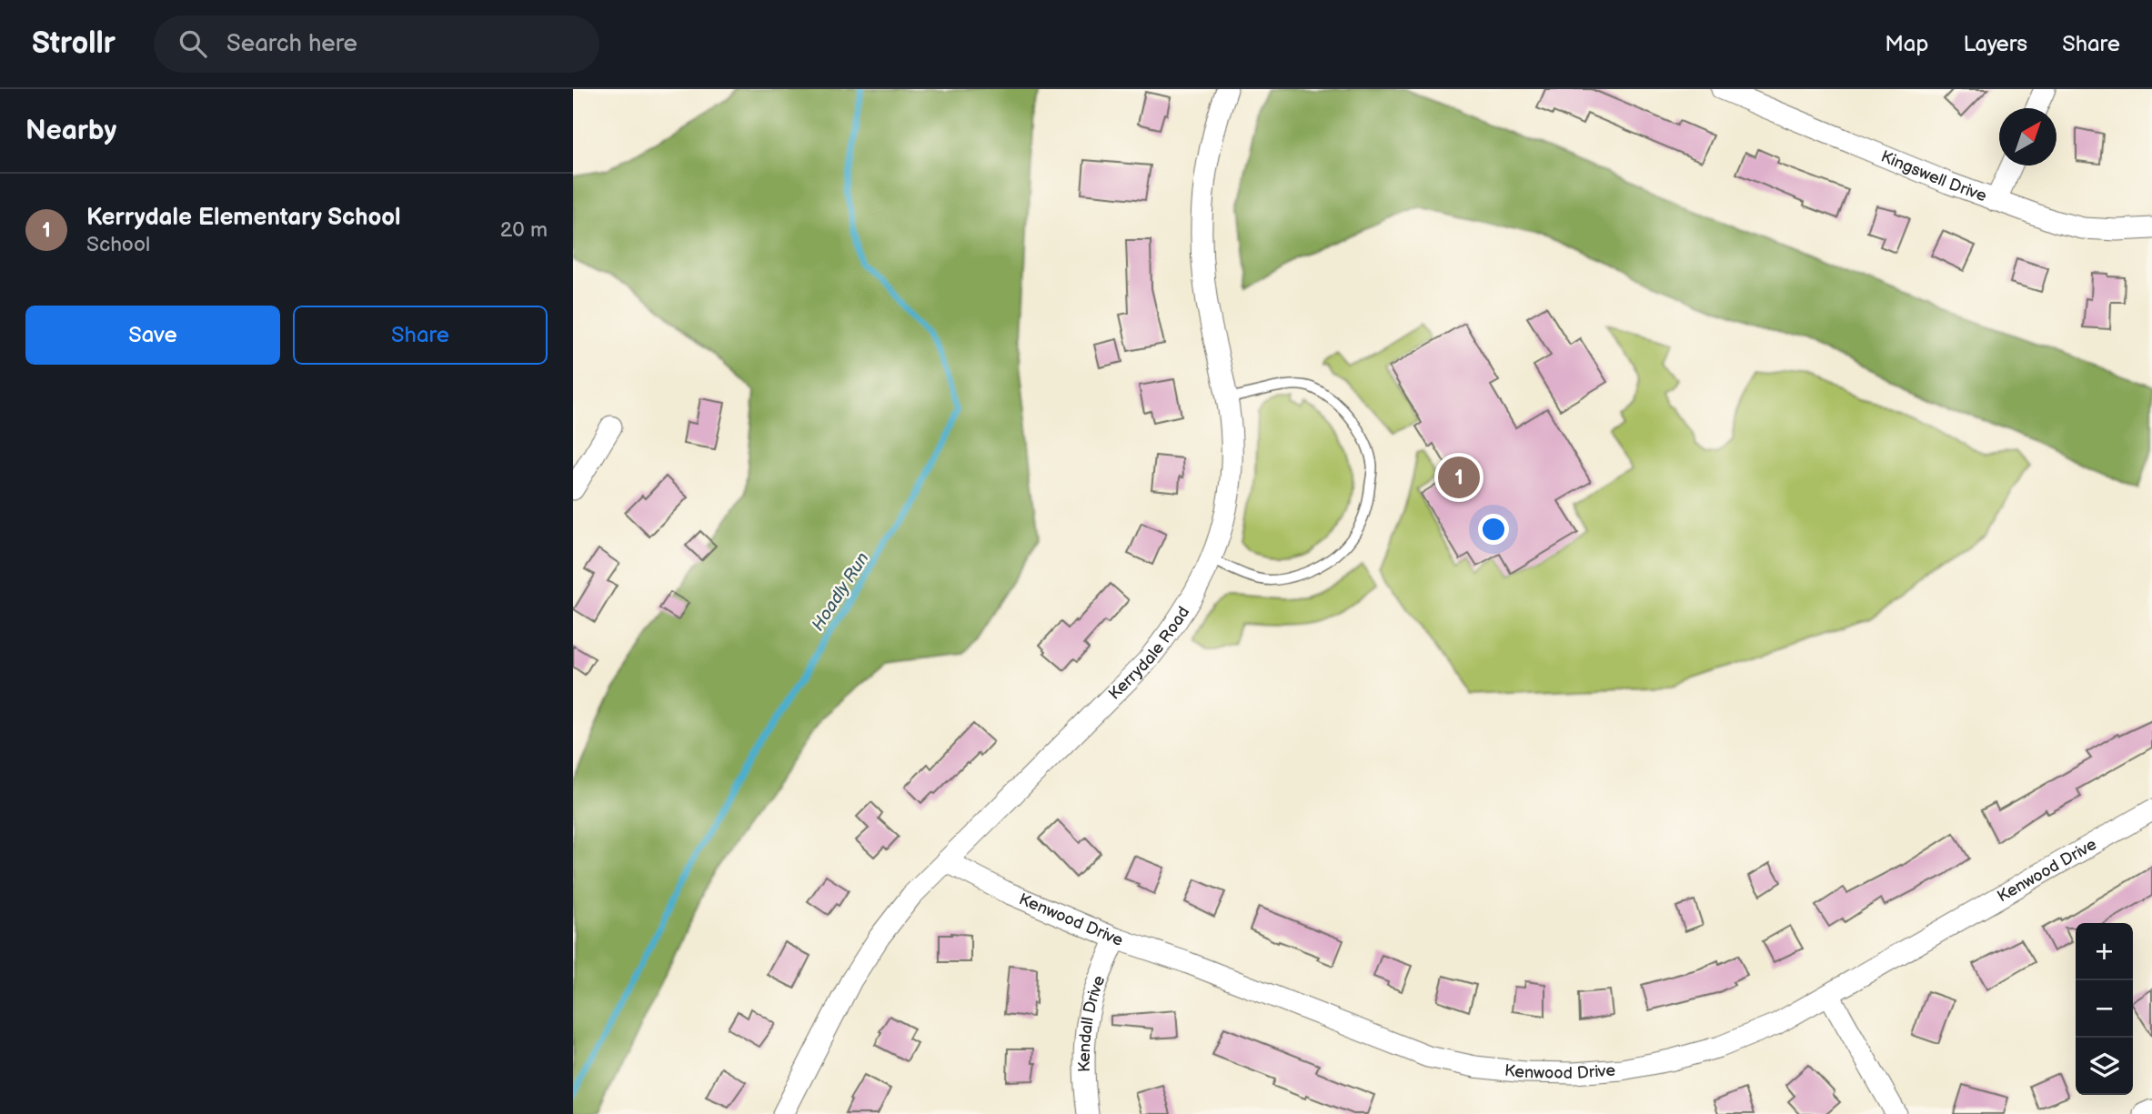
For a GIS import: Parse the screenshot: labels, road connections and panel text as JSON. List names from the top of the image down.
{
  "streets": {
    "street": [
      "Kingswell Drive",
      "Kerrydale Road",
      "Kenwood Drive",
      "Kendall Drive"
    ]
  },
  "crossings": [
    ["Kerrydale Road", "Kenwood Drive"],
    ["Kenwood Drive", "Kendall Drive"]
  ],
  "water": ["Hoadly Run"],
  "north": "top right",
  "page": {
    "header": "Strollr",
    "search": "Search here",
    "nav": ["Map", "Layers", "Share"],
    "heading": "Nearby",
    "list": [
      {
        "mark": "1",
        "name": "Kerrydale Elementary School",
        "note": "School",
        "value": "20 m"
      }
    ],
    "buttons": ["Save", "Share"],
    "pins": "1",
    "map_buttons": ["+", "−"]
  }
}
